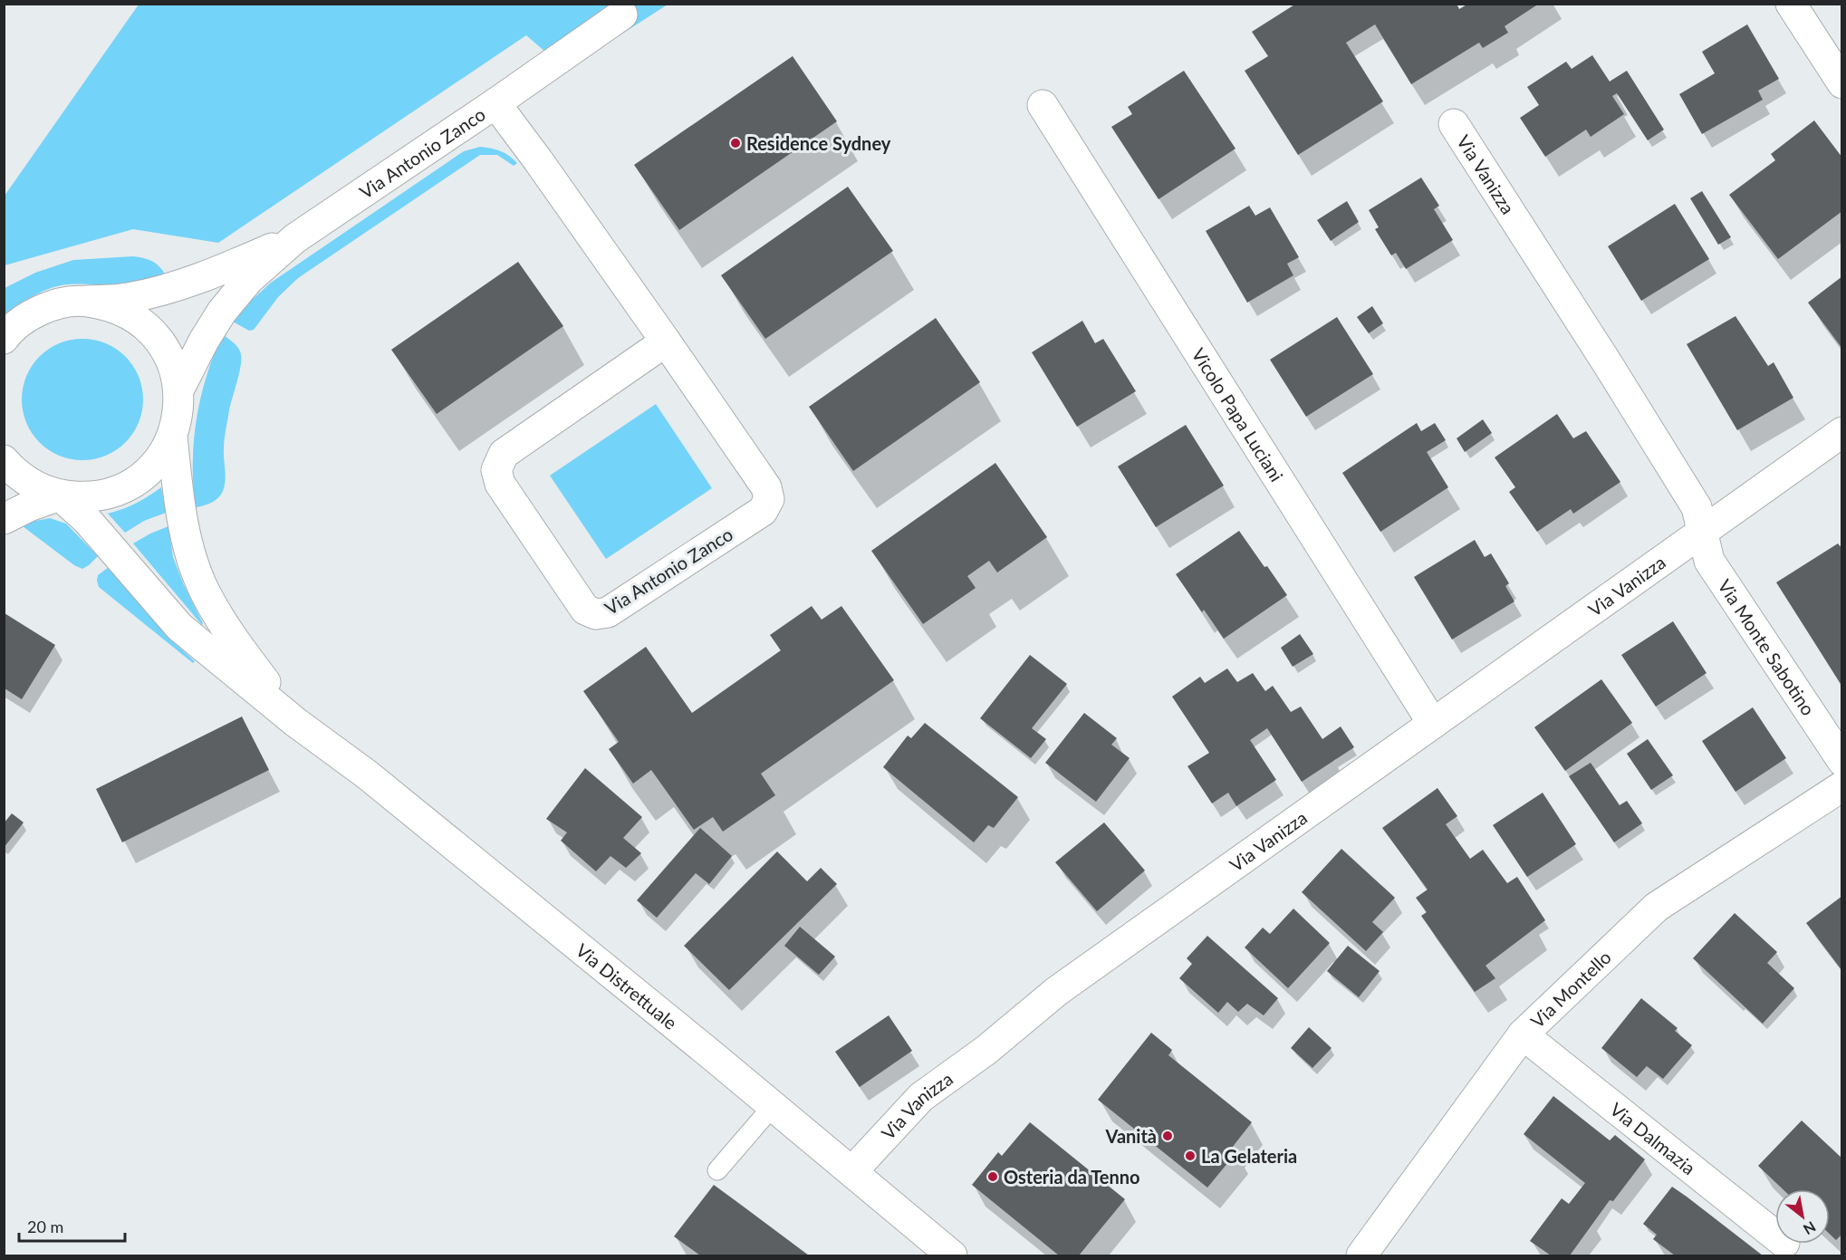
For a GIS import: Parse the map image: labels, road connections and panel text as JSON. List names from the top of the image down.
{
  "streets": {
    "street": [
      "Via Antonio Zanco",
      "Via Vanizza",
      "Vicolo Papa Luciani",
      "Via Monte Sabotino",
      "Via Distrettuale",
      "Via Montello",
      "Via Dalmazia"
    ]
  },
  "crossings": [
    ["Via Vanizza", "Vicolo Papa Luciani"],
    ["Via Vanizza", "Via Monte Sabotino"],
    ["Via Vanizza", "Via Distrettuale"],
    ["Via Montello", "Via Dalmazia"]
  ],
  "places": [
    "Residence Sydney",
    "Vanità",
    "La Gelateria",
    "Osteria da Tenno"
  ],
  "scale_bar": "20 m",
  "north": "bottom right"
}
